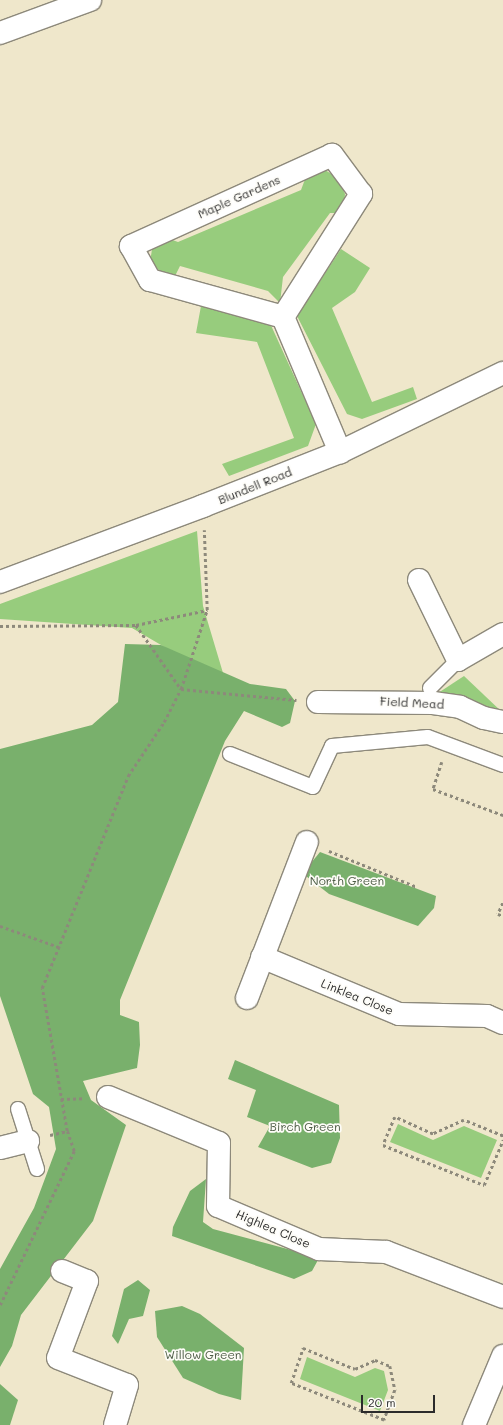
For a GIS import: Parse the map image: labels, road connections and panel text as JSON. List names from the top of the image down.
{
  "streets": {
    "street": [
      "Maple Gardens",
      "Blundell Road",
      "Field Mead",
      "Linklea Close",
      "Highlea Close"
    ]
  },
  "parks": ["North Green", "Birch Green", "Willow Green"],
  "scale_bar": "20 m"
}
